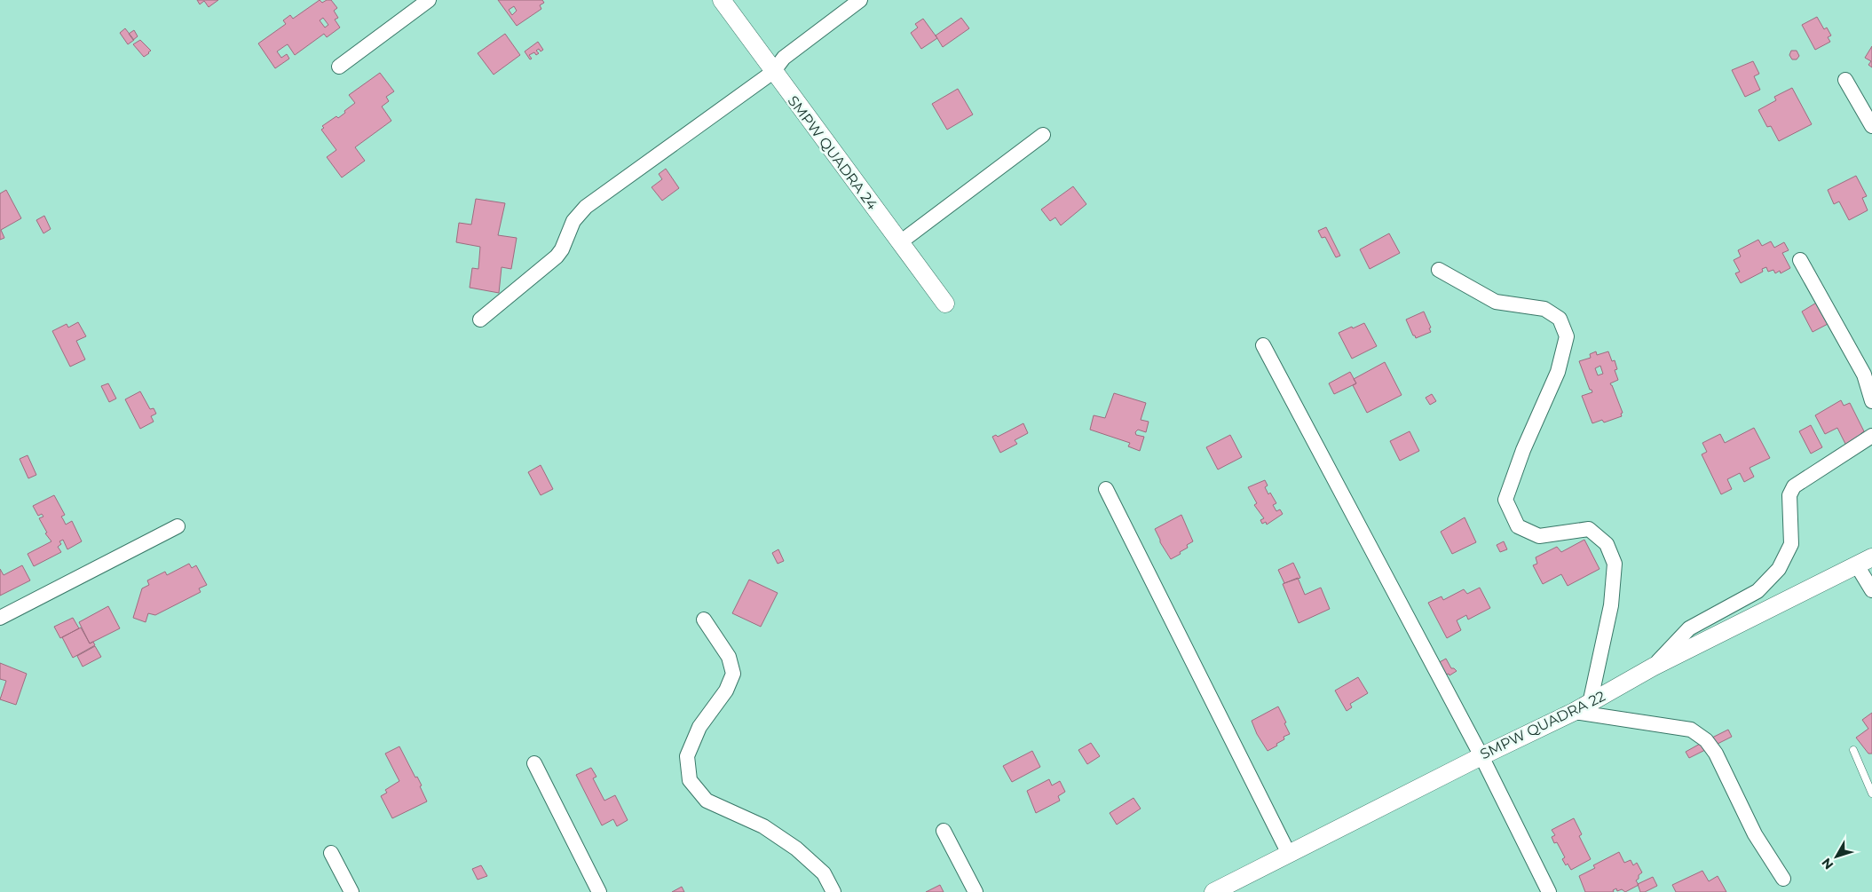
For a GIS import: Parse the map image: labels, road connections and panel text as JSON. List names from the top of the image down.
{
  "streets": {
    "street": ["SMPW QUADRA 24", "SMPW QUADRA 22"]
  },
  "north": "bottom left"
}
